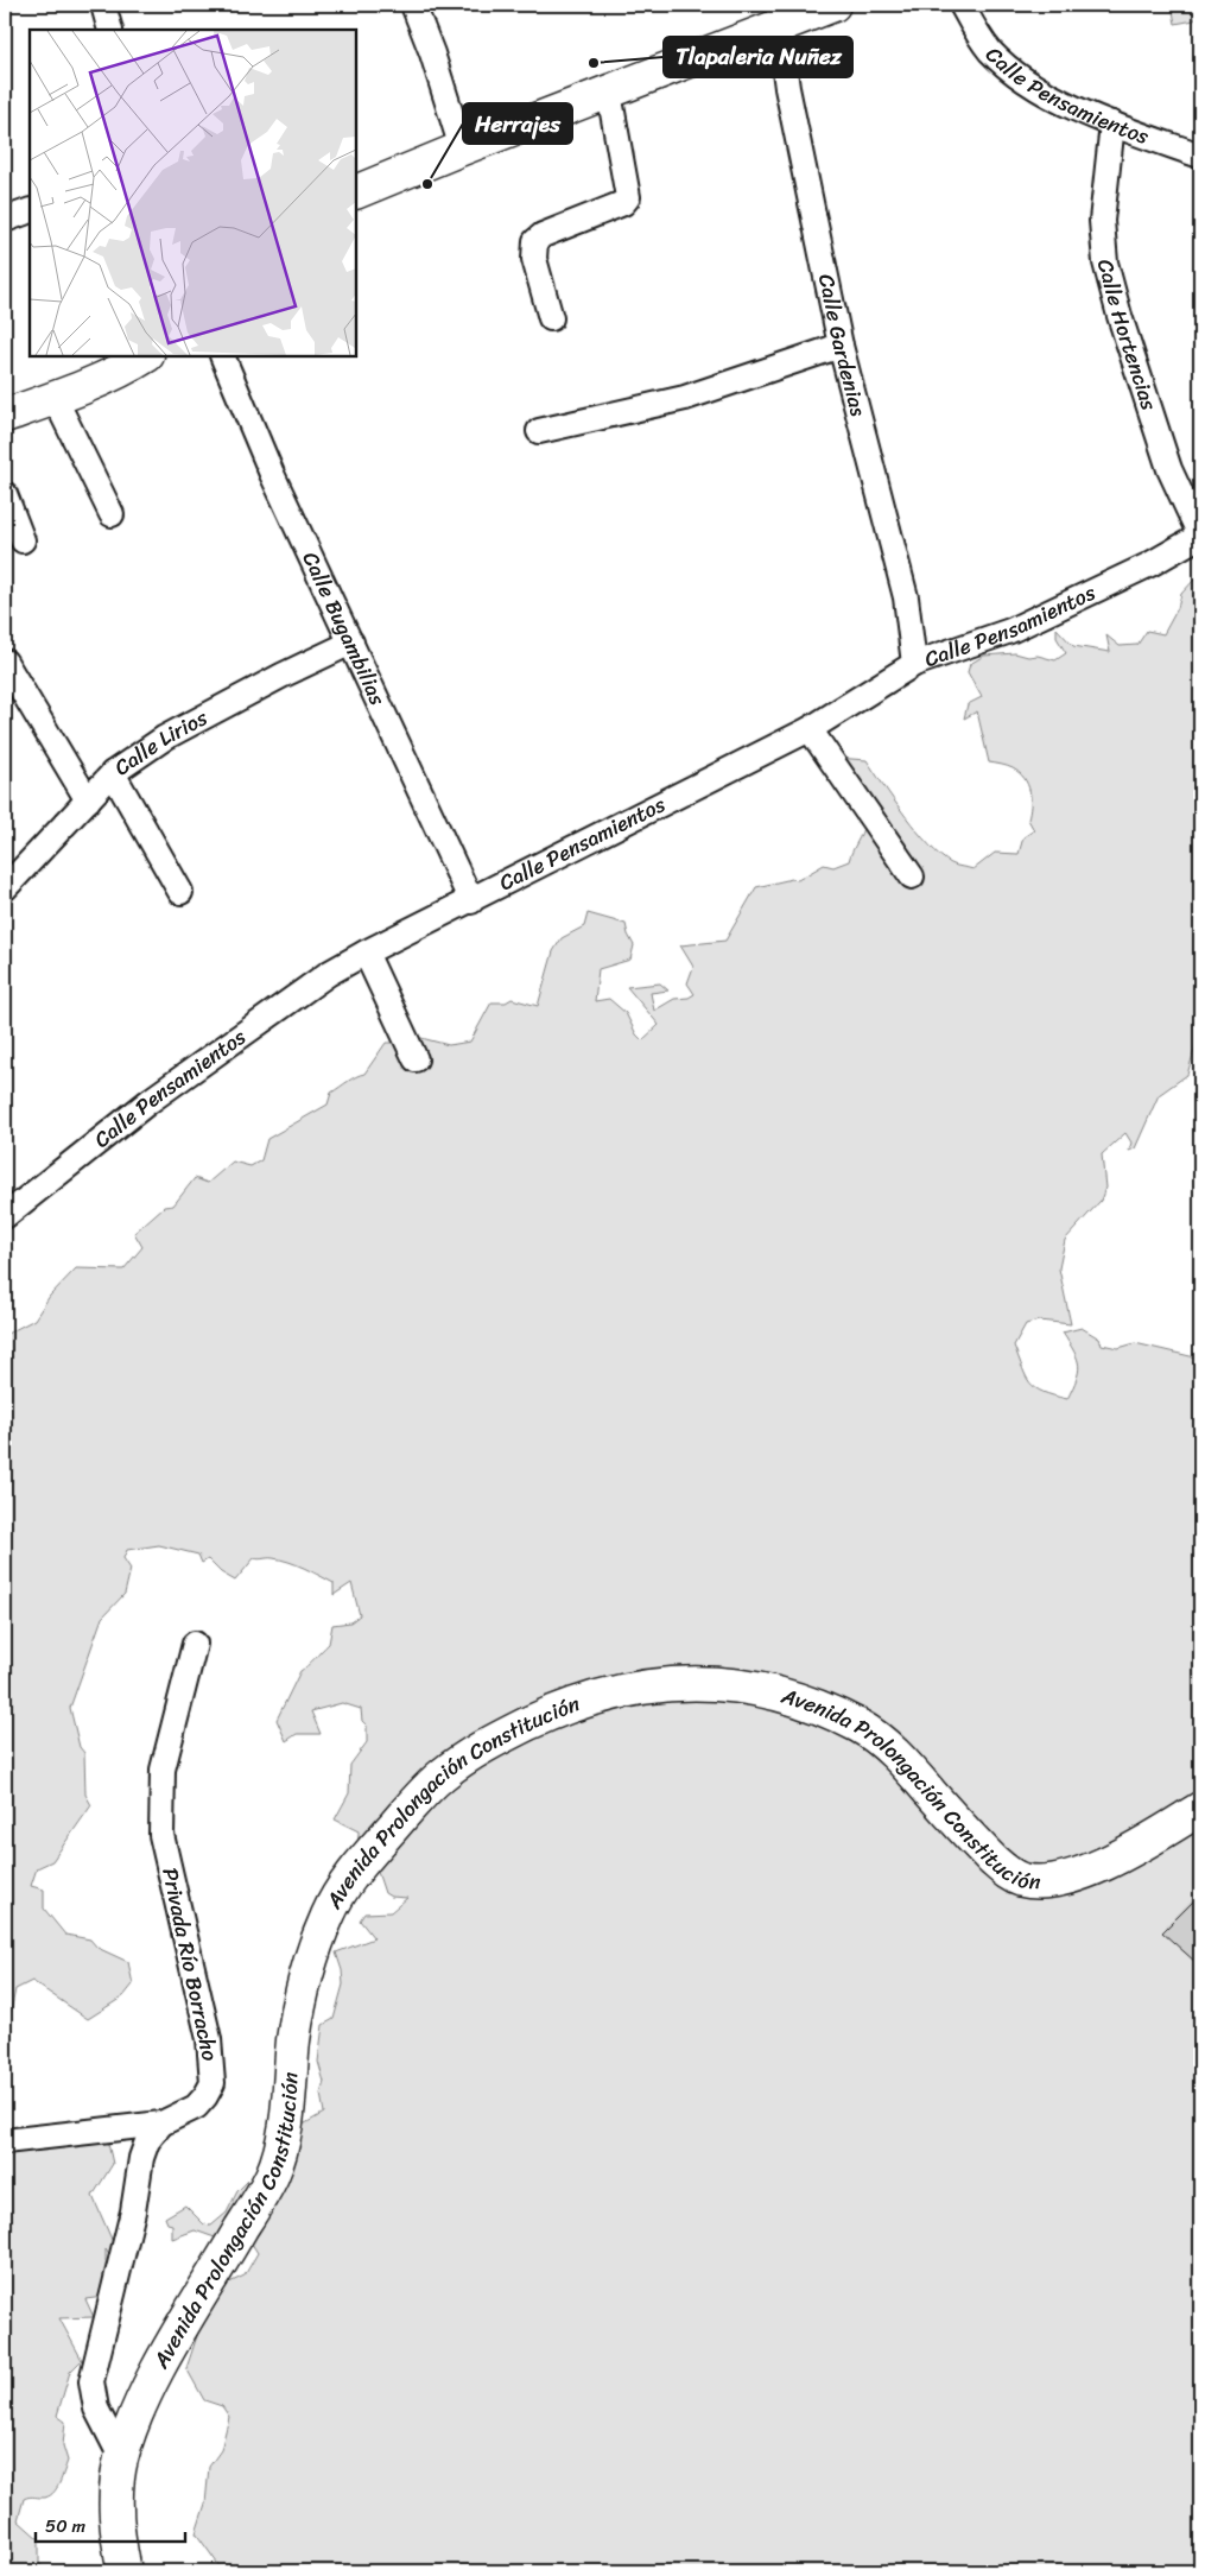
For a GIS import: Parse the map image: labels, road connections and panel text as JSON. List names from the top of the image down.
{
  "streets": {
    "main road": ["Avenida Prolongación Constitución"],
    "street": [
      "Calle Pensamientos",
      "Calle Hortencias",
      "Calle Gardenias",
      "Calle Bugambilias",
      "Calle Lirios",
      "Privada Río Borracho"
    ]
  },
  "crossings": [
    ["Calle Pensamientos", "Calle Hortencias"],
    ["Calle Pensamientos", "Calle Gardenias"],
    ["Calle Pensamientos", "Calle Bugambilias"],
    ["Calle Bugambilias", "Calle Lirios"],
    ["Avenida Prolongación Constitución", "Privada Río Borracho"]
  ],
  "places": ["Tlapaleria Nuñez", "Herrajes"],
  "scale_bar": "50 m"
}
